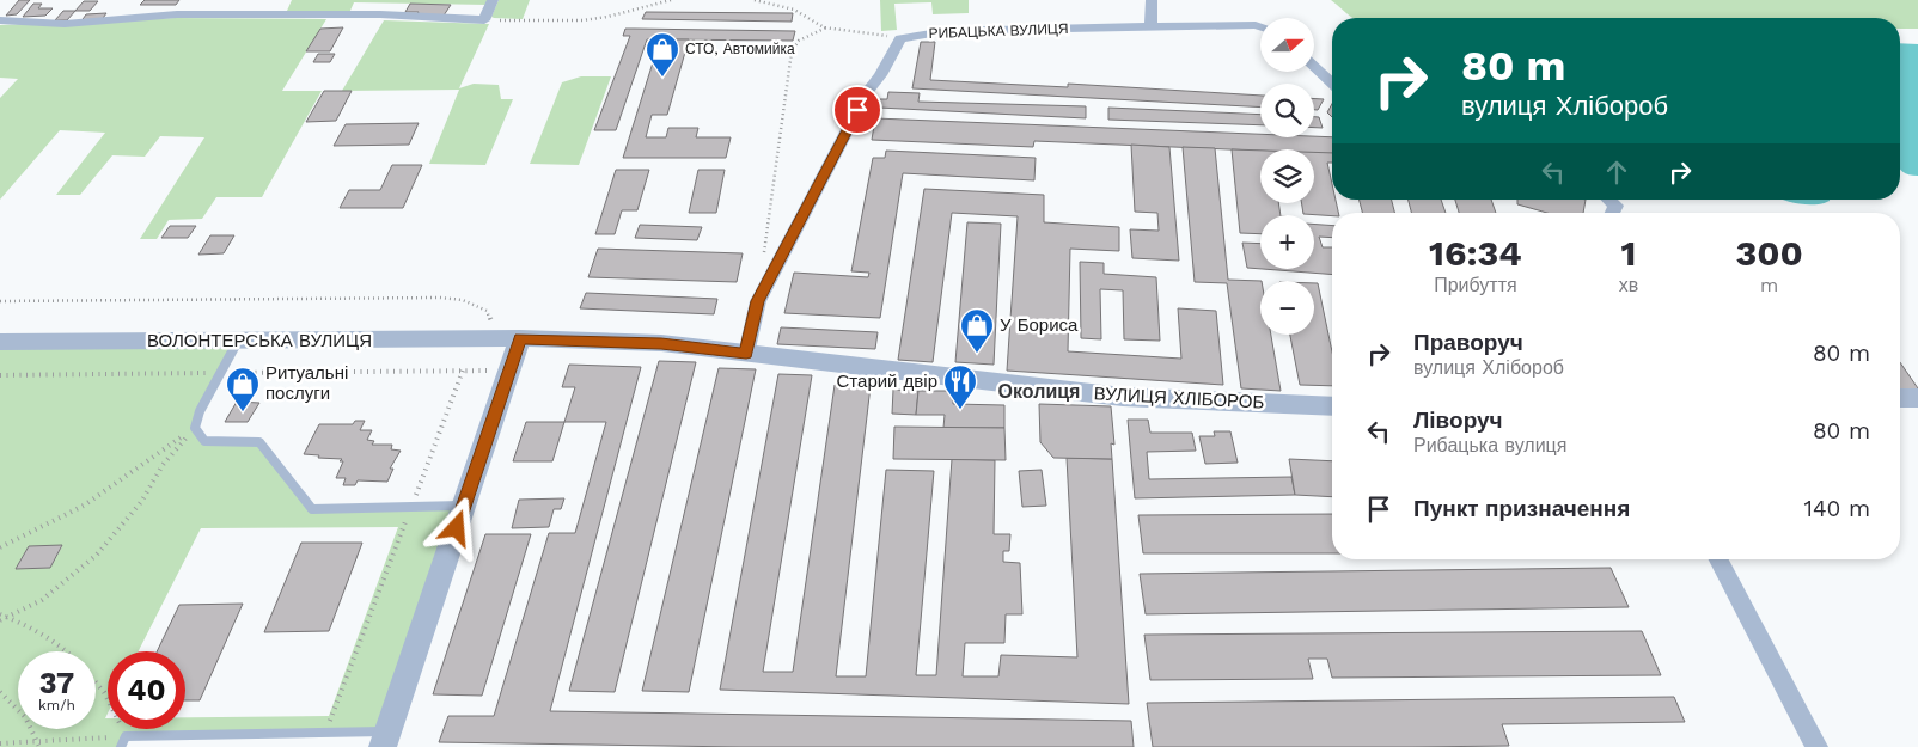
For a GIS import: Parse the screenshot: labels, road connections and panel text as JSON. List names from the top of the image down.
{
  "streets": {
    "street": ["РИБАЦЬКА ВУЛИЦЯ", "ВОЛОНТЕРСЬКА ВУЛИЦЯ", "ВУЛИЦЯ ХЛІБОРОБ"]
  },
  "crossings": [
    ["ВОЛОНТЕРСЬКА ВУЛИЦЯ", "ВУЛИЦЯ ХЛІБОРОБ"]
  ],
  "districts": ["Околиця"],
  "places": {
    "shop": ["СТО, Автомийка", "У Бориса", "Ритуальні послуги"],
    "restaurant": ["Старий двір"]
  },
  "north": "right",
  "page": {
    "map_buttons": ["+", "−"],
    "turn": ["80 m", "вулиця Хлібороб"],
    "eta": [
      "16:34",
      "Прибуття",
      "1",
      "хв",
      "300",
      "m"
    ],
    "list": [
      {
        "name": "Праворуч",
        "note": "вулиця Хлібороб",
        "value": "80 m"
      },
      {
        "name": "Ліворуч",
        "note": "Рибацька вулиця",
        "value": "80 m"
      },
      {
        "name": "Пункт призначення",
        "value": "140 m"
      }
    ],
    "speed": "37 km/h",
    "limit": "40"
  }
}
